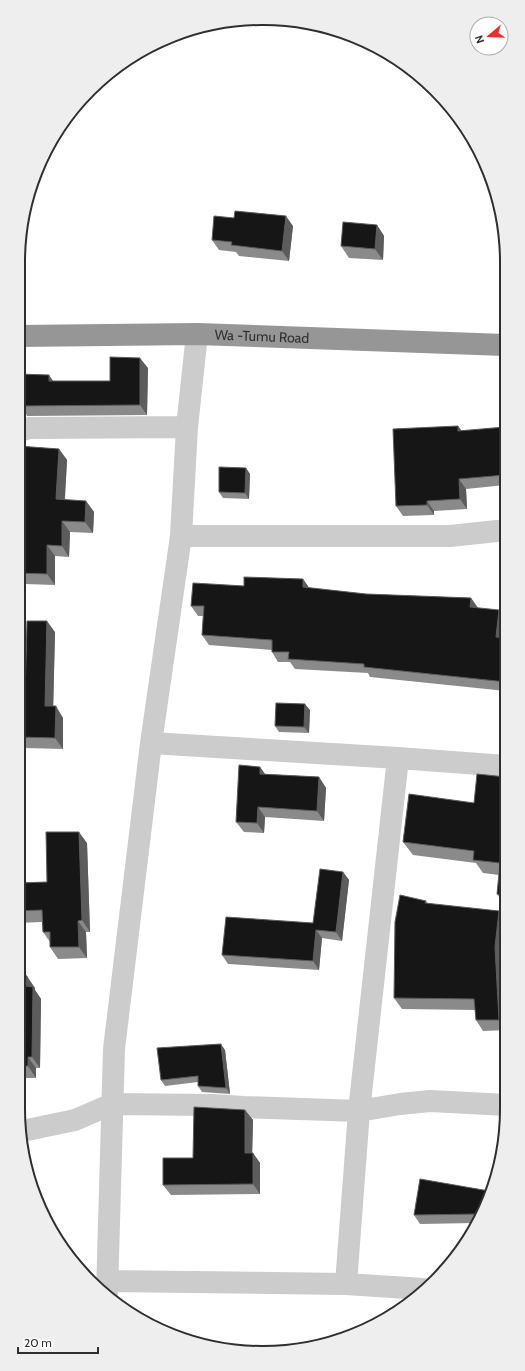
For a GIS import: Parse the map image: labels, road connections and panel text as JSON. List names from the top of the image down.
{
  "streets": {
    "highway": ["Wa -Tumu Road"]
  },
  "scale_bar": "20 m",
  "north": "left"
}
